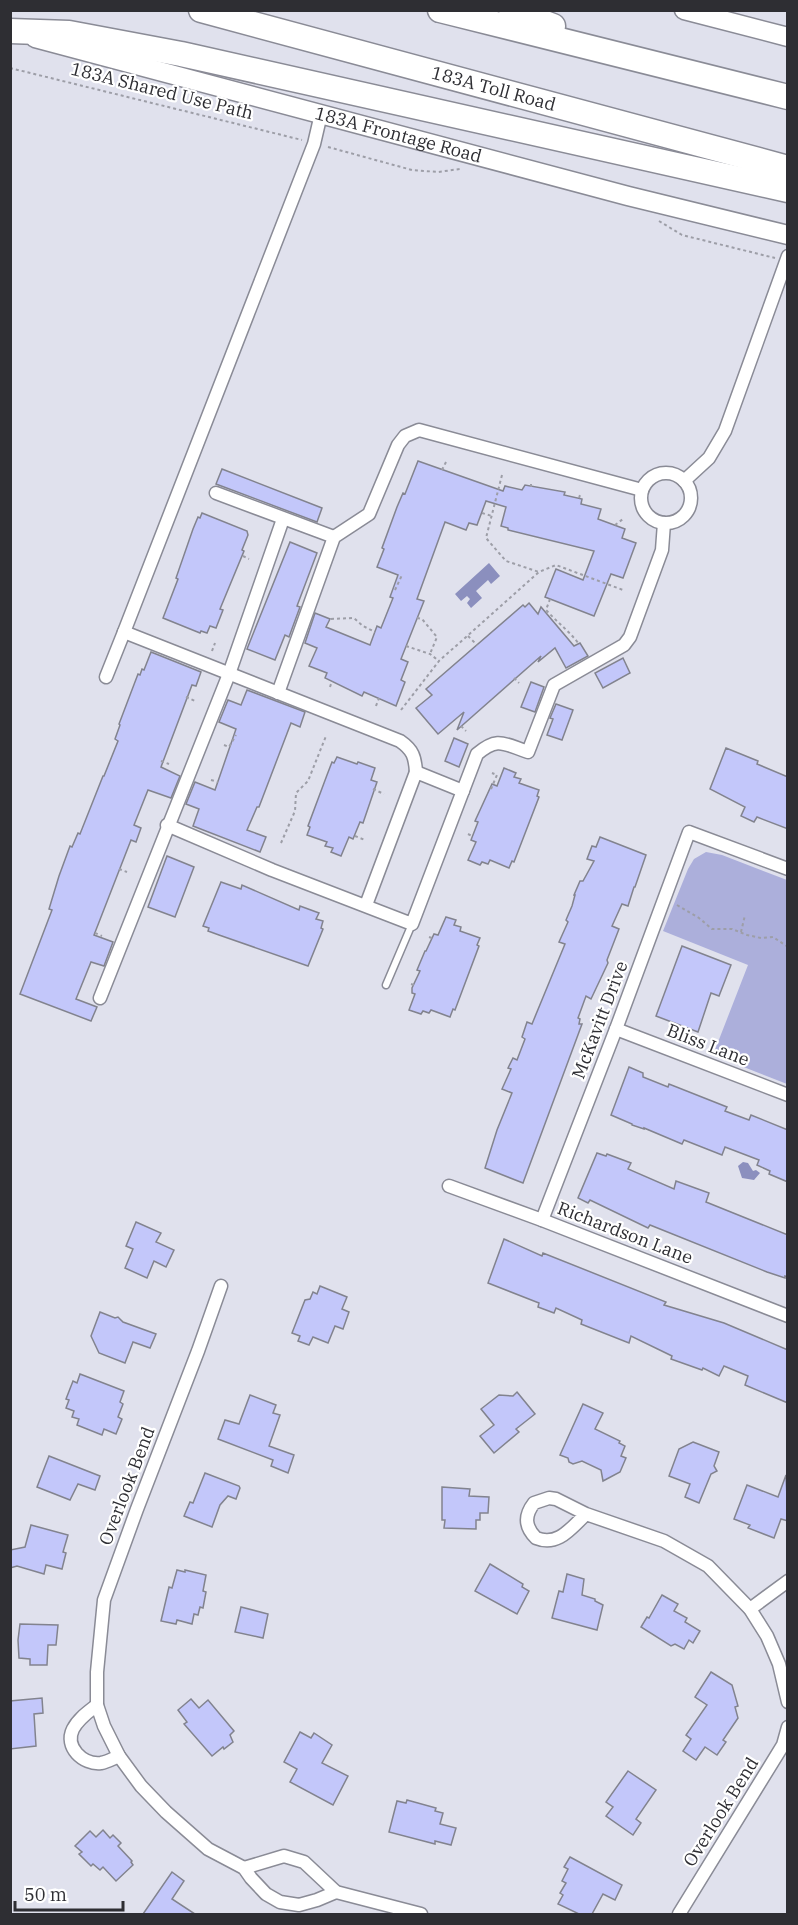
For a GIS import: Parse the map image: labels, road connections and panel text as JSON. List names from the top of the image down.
{
  "streets": {
    "highway": ["183A Toll Road"],
    "main road": ["183A Frontage Road"],
    "street": [
      "McKavitt Drive",
      "Bliss Lane",
      "Richardson Lane",
      "Overlook Bend"
    ],
    "path": ["183A Shared Use Path"]
  },
  "crossings": [
    ["McKavitt Drive", "Bliss Lane"],
    ["McKavitt Drive", "Richardson Lane"]
  ],
  "scale_bar": "50 m"
}
